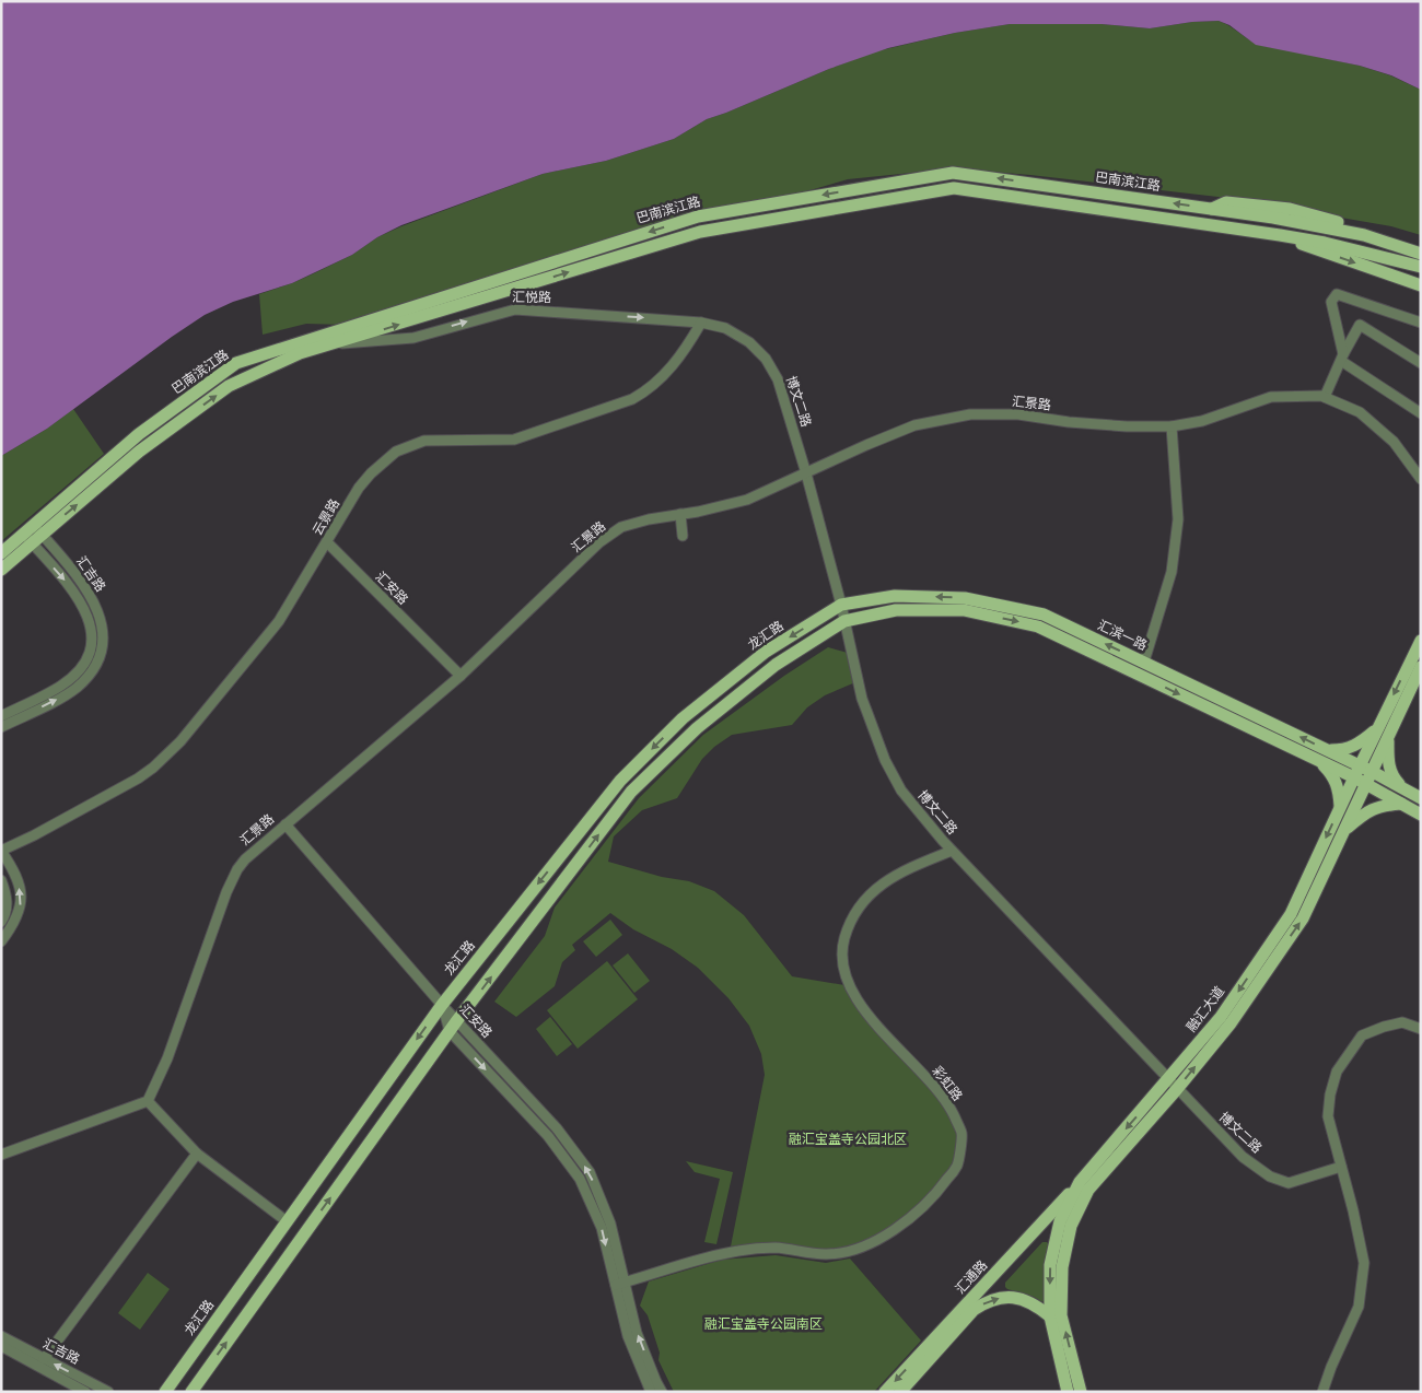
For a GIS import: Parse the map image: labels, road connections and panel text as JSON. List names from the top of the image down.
{
  "streets": {
    "main road": [
      "巴南滨江路",
      "龙汇路",
      "汇滨一路",
      "融汇大道",
      "汇通路"
    ],
    "street": [
      "汇悦路",
      "博文二路",
      "汇景路",
      "云景路",
      "汇吉路",
      "汇安路",
      "彩虹路"
    ]
  },
  "crossings": [
    ["巴南滨江路", "汇悦路"],
    ["巴南滨江路", "汇吉路"],
    ["汇悦路", "博文二路"],
    ["汇悦路", "云景路"],
    ["博文二路", "汇景路"],
    ["博文二路", "云景路"],
    ["博文二路", "龙汇路"],
    ["博文二路", "汇滨一路"],
    ["博文二路", "融汇大道"],
    ["博文二路", "彩虹路"],
    ["汇景路", "汇安路"],
    ["云景路", "汇安路"],
    ["汇安路", "龙汇路"],
    ["汇安路", "彩虹路"],
    ["龙汇路", "汇滨一路"],
    ["汇滨一路", "融汇大道"],
    ["融汇大道", "汇通路"]
  ],
  "one_way": ["汇悦路"],
  "parks": ["融汇宝盖寺公园北区", "融汇宝盖寺公园南区"]
}
